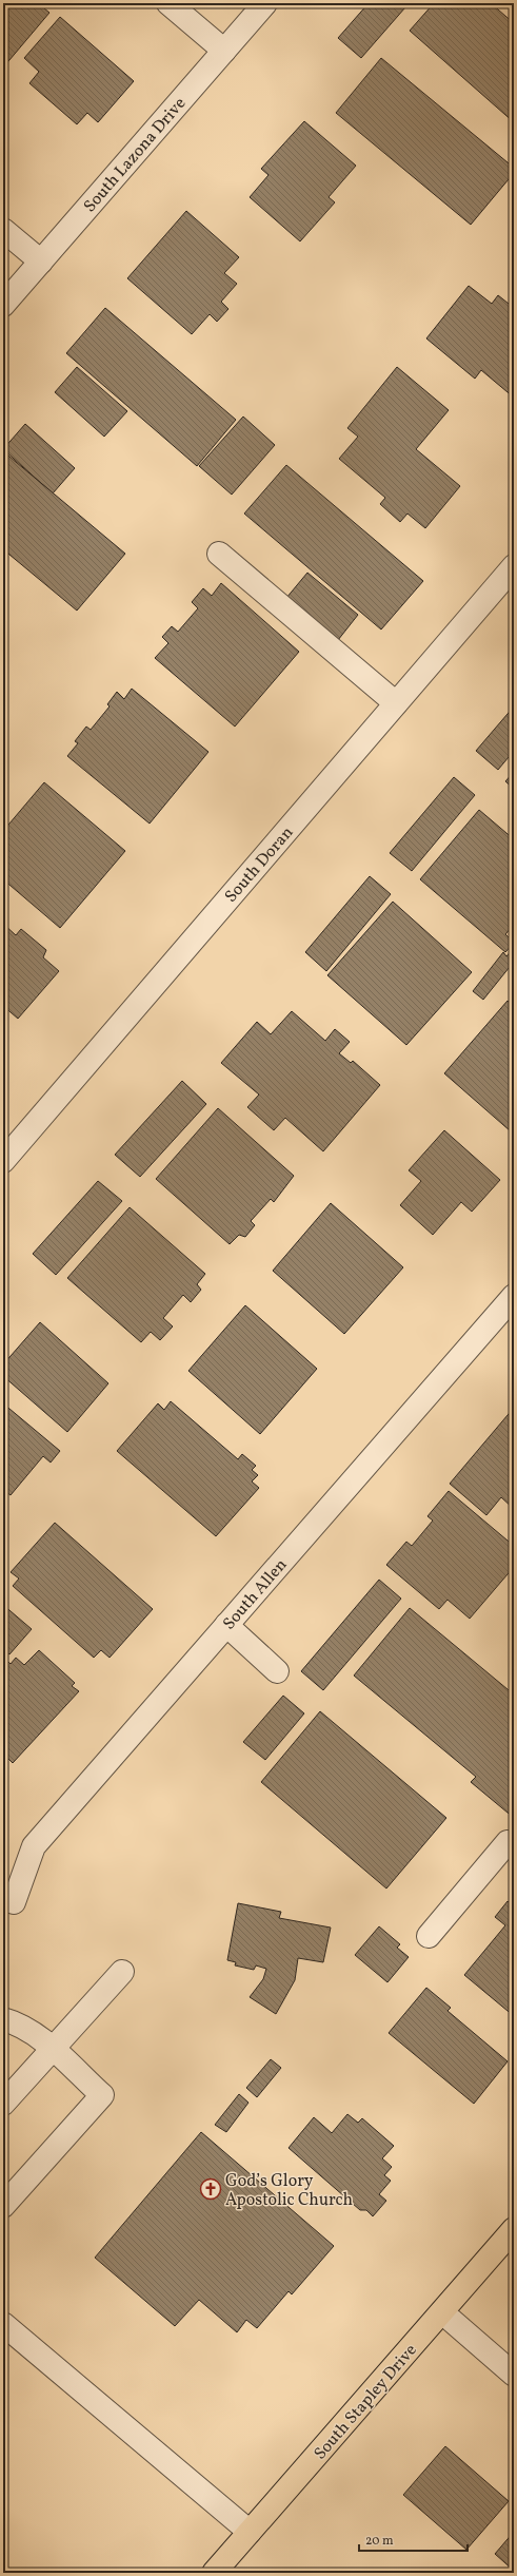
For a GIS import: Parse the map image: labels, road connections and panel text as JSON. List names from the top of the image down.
{
  "streets": {
    "main road": ["South Stapley Drive"],
    "street": ["South Lazona Drive", "South Doran", "South Allen"]
  },
  "places": {
    "church": ["God’s Glory Apostolic Church"]
  },
  "scale_bar": "20 m"
}
